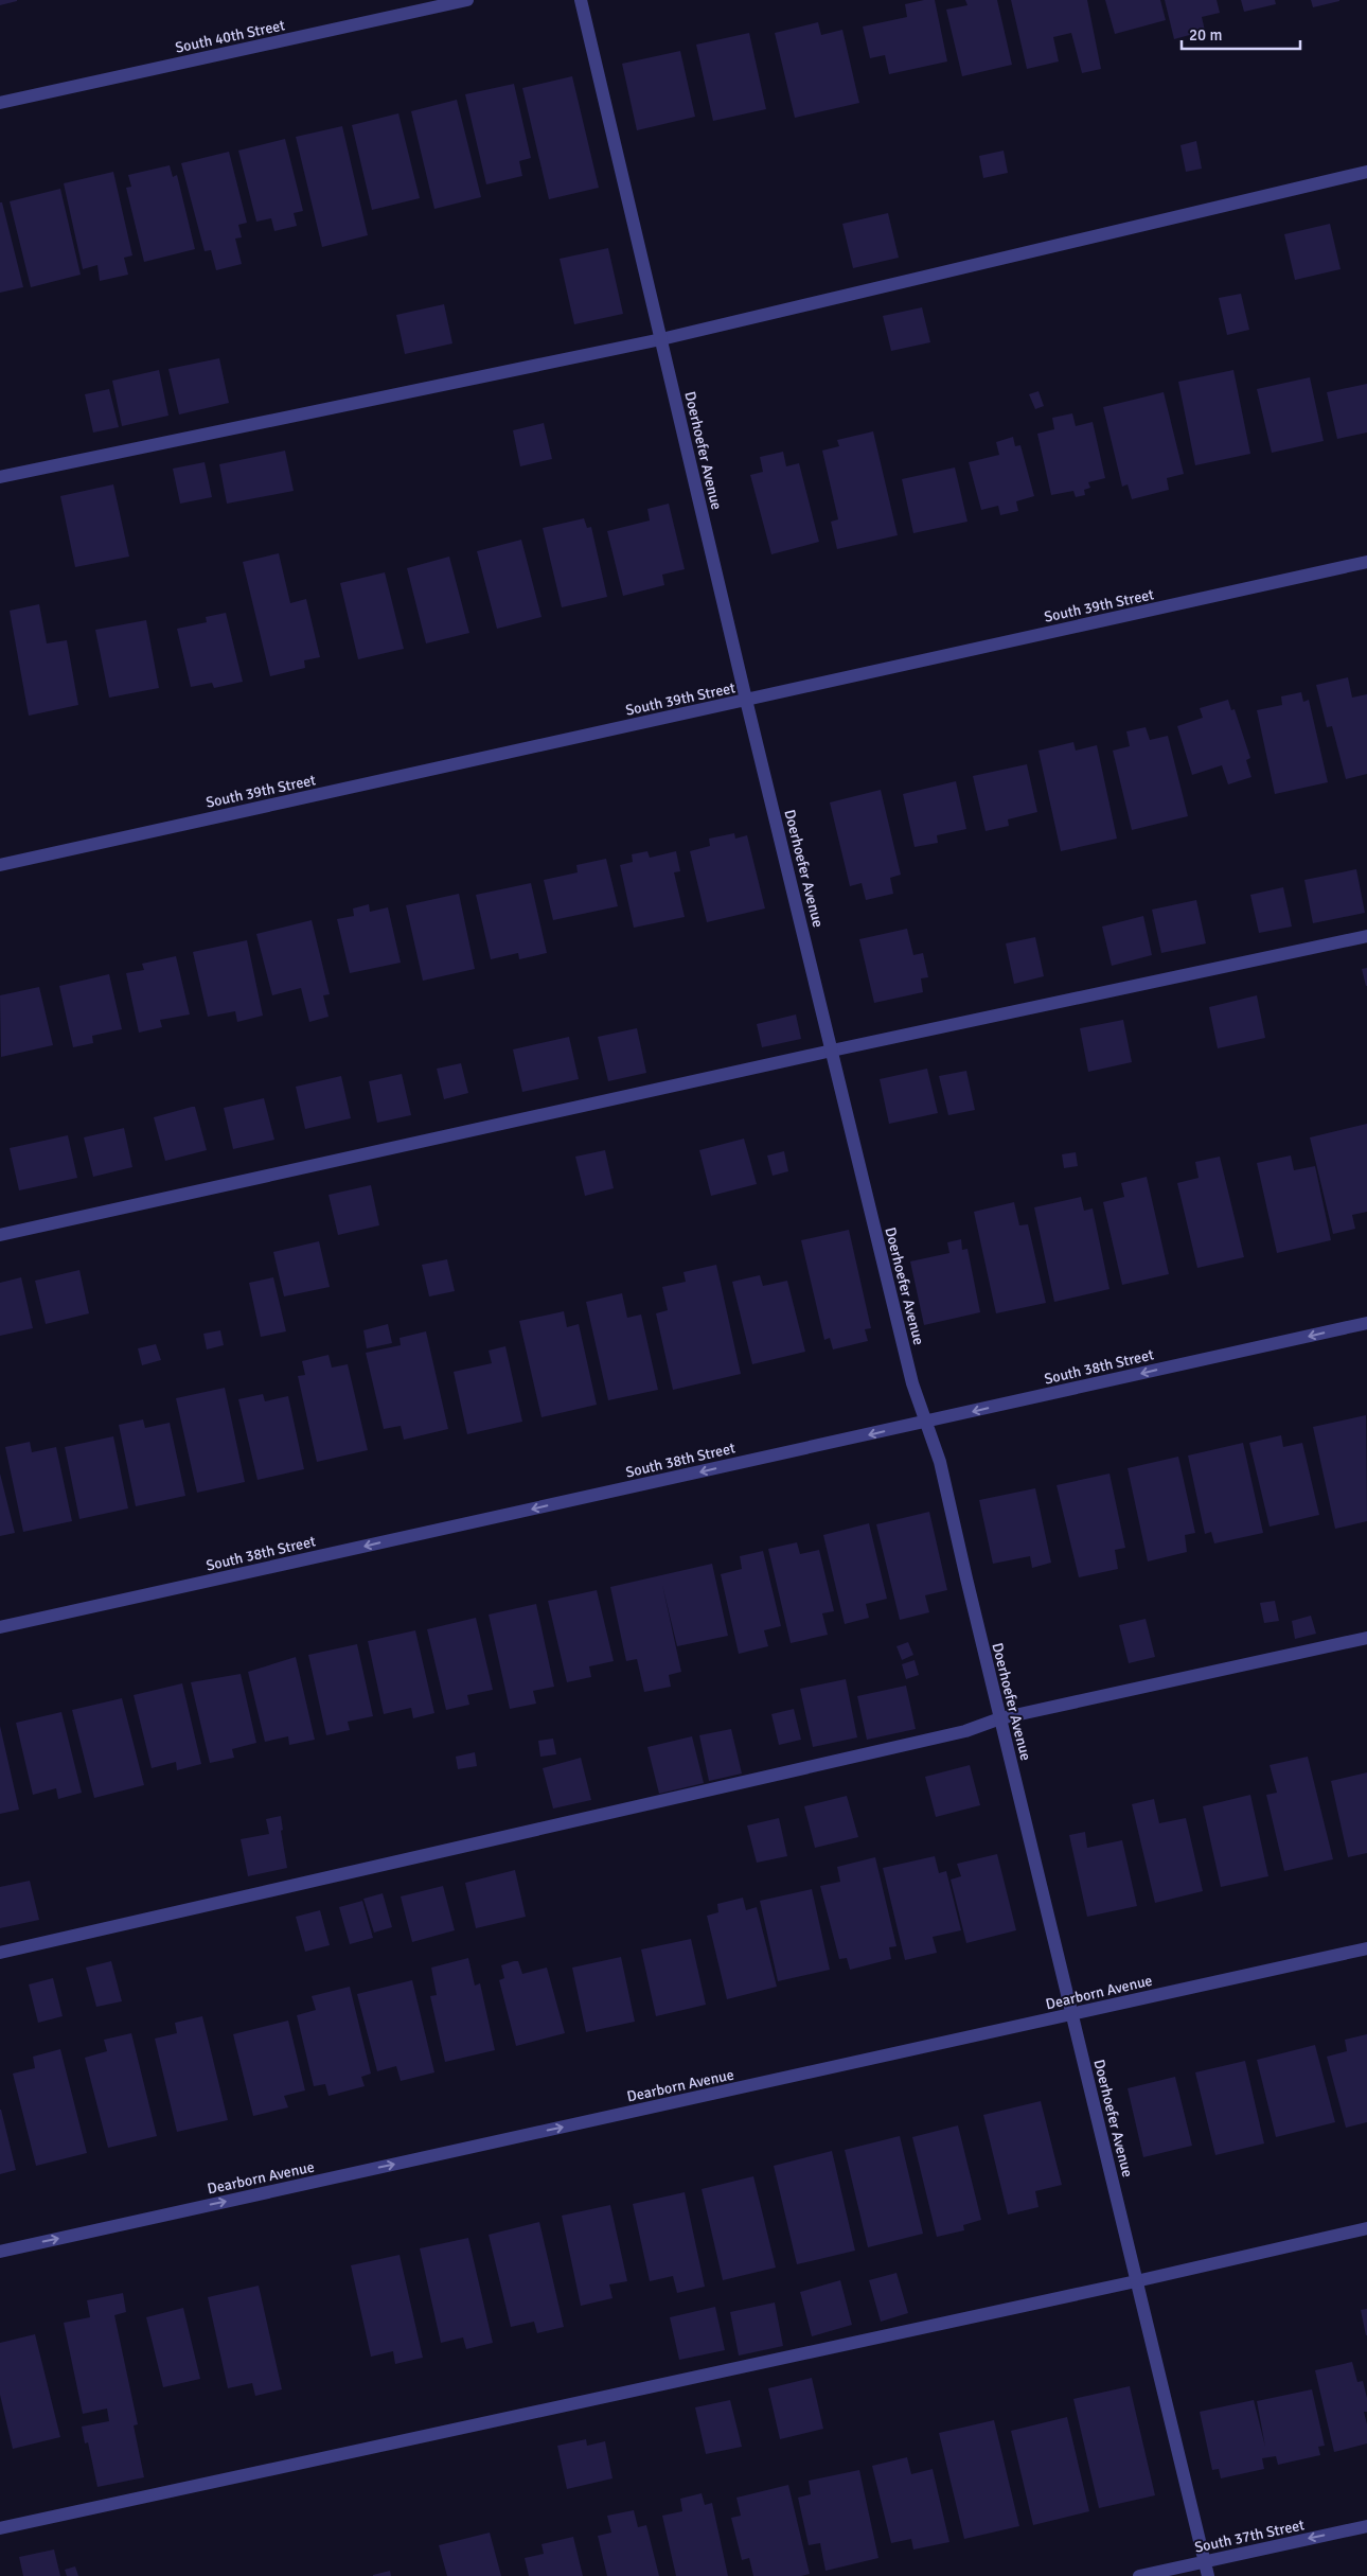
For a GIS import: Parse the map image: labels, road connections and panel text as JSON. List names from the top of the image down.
{
  "streets": {
    "street": [
      "South 40th Street",
      "Doerhoefer Avenue",
      "South 39th Street",
      "South 38th Street",
      "Dearborn Avenue",
      "South 37th Street"
    ]
  },
  "crossings": [
    ["Doerhoefer Avenue", "South 39th Street"],
    ["Doerhoefer Avenue", "South 38th Street"],
    ["Doerhoefer Avenue", "Dearborn Avenue"],
    ["Doerhoefer Avenue", "South 37th Street"]
  ],
  "one_way": ["South 38th Street", "Dearborn Avenue", "South 37th Street"],
  "scale_bar": "20 m"
}
